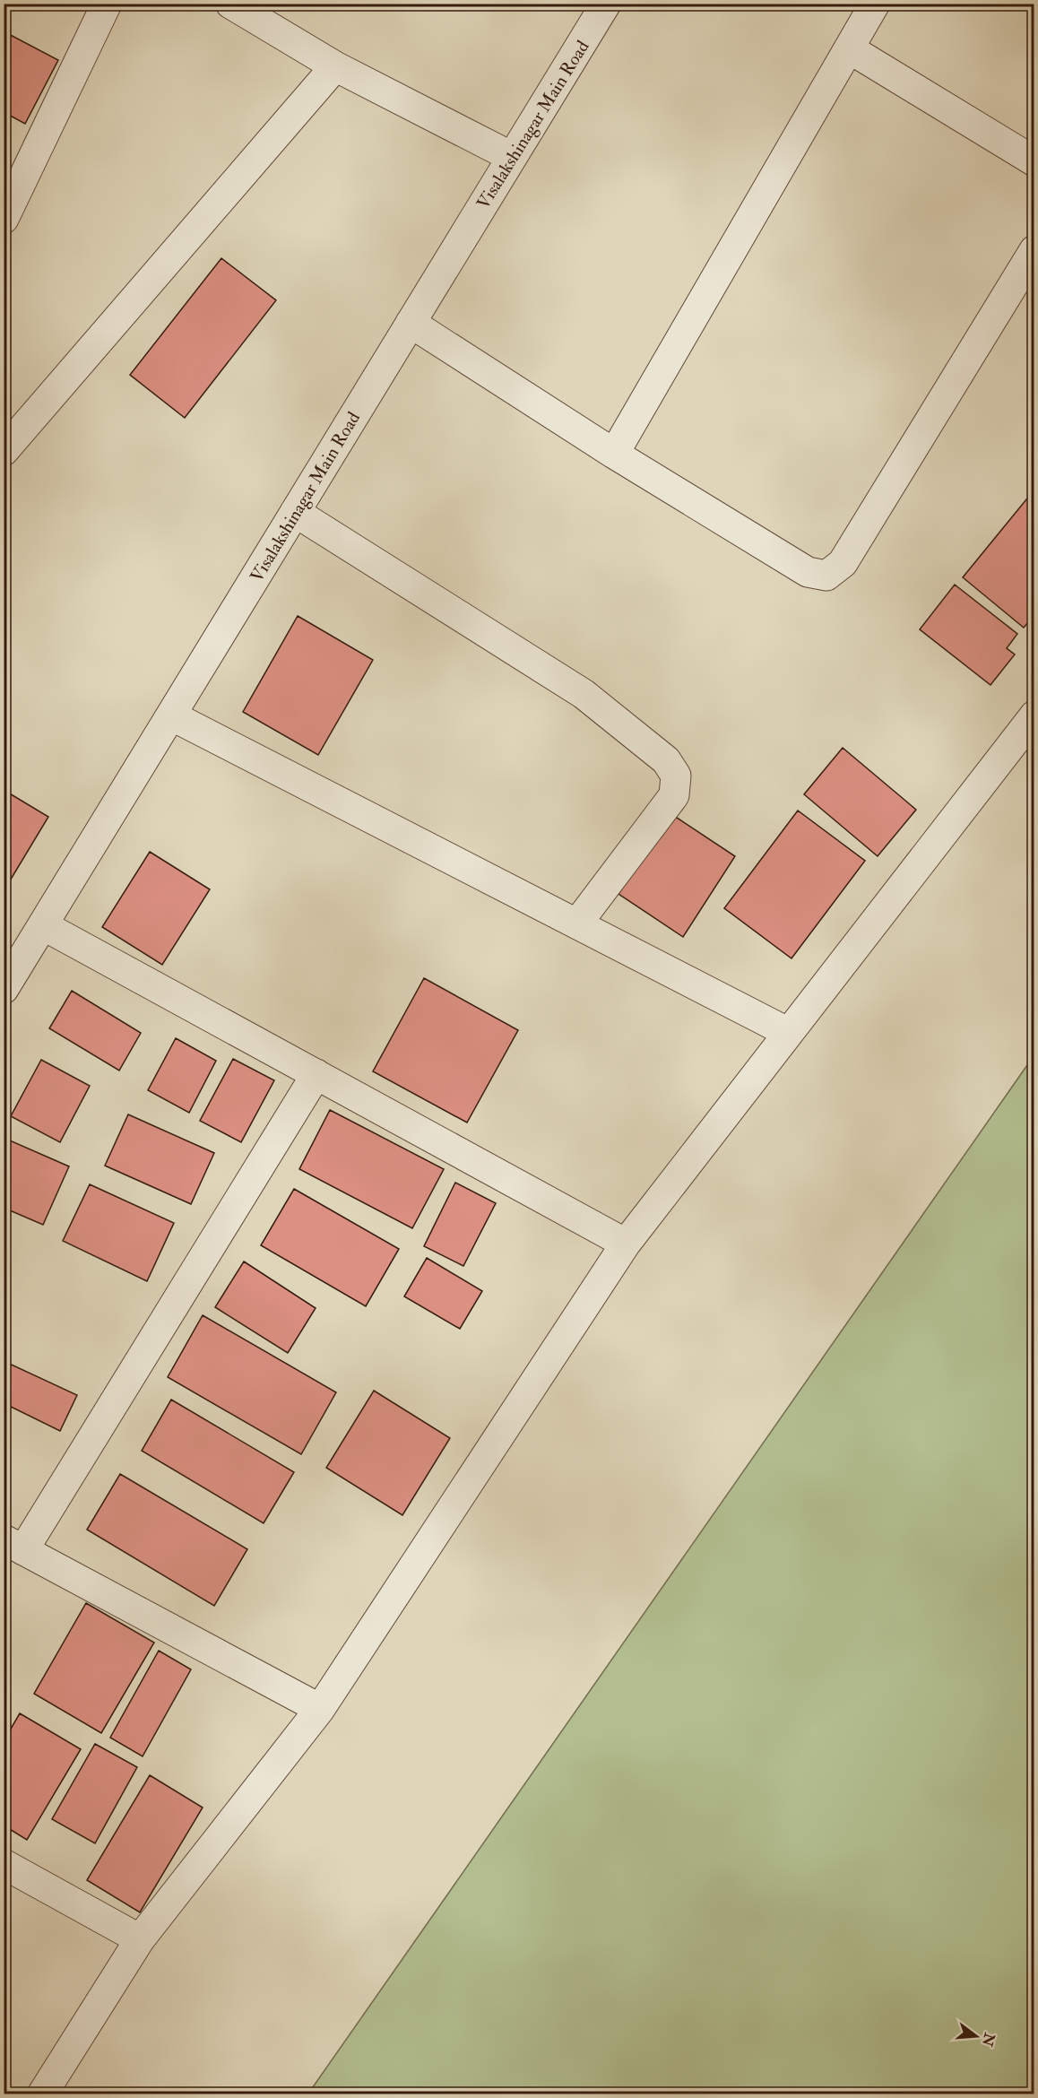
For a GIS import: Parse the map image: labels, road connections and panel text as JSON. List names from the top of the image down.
{
  "streets": {
    "street": ["Visalakshinagar Main Road"]
  },
  "north": "right"
}
